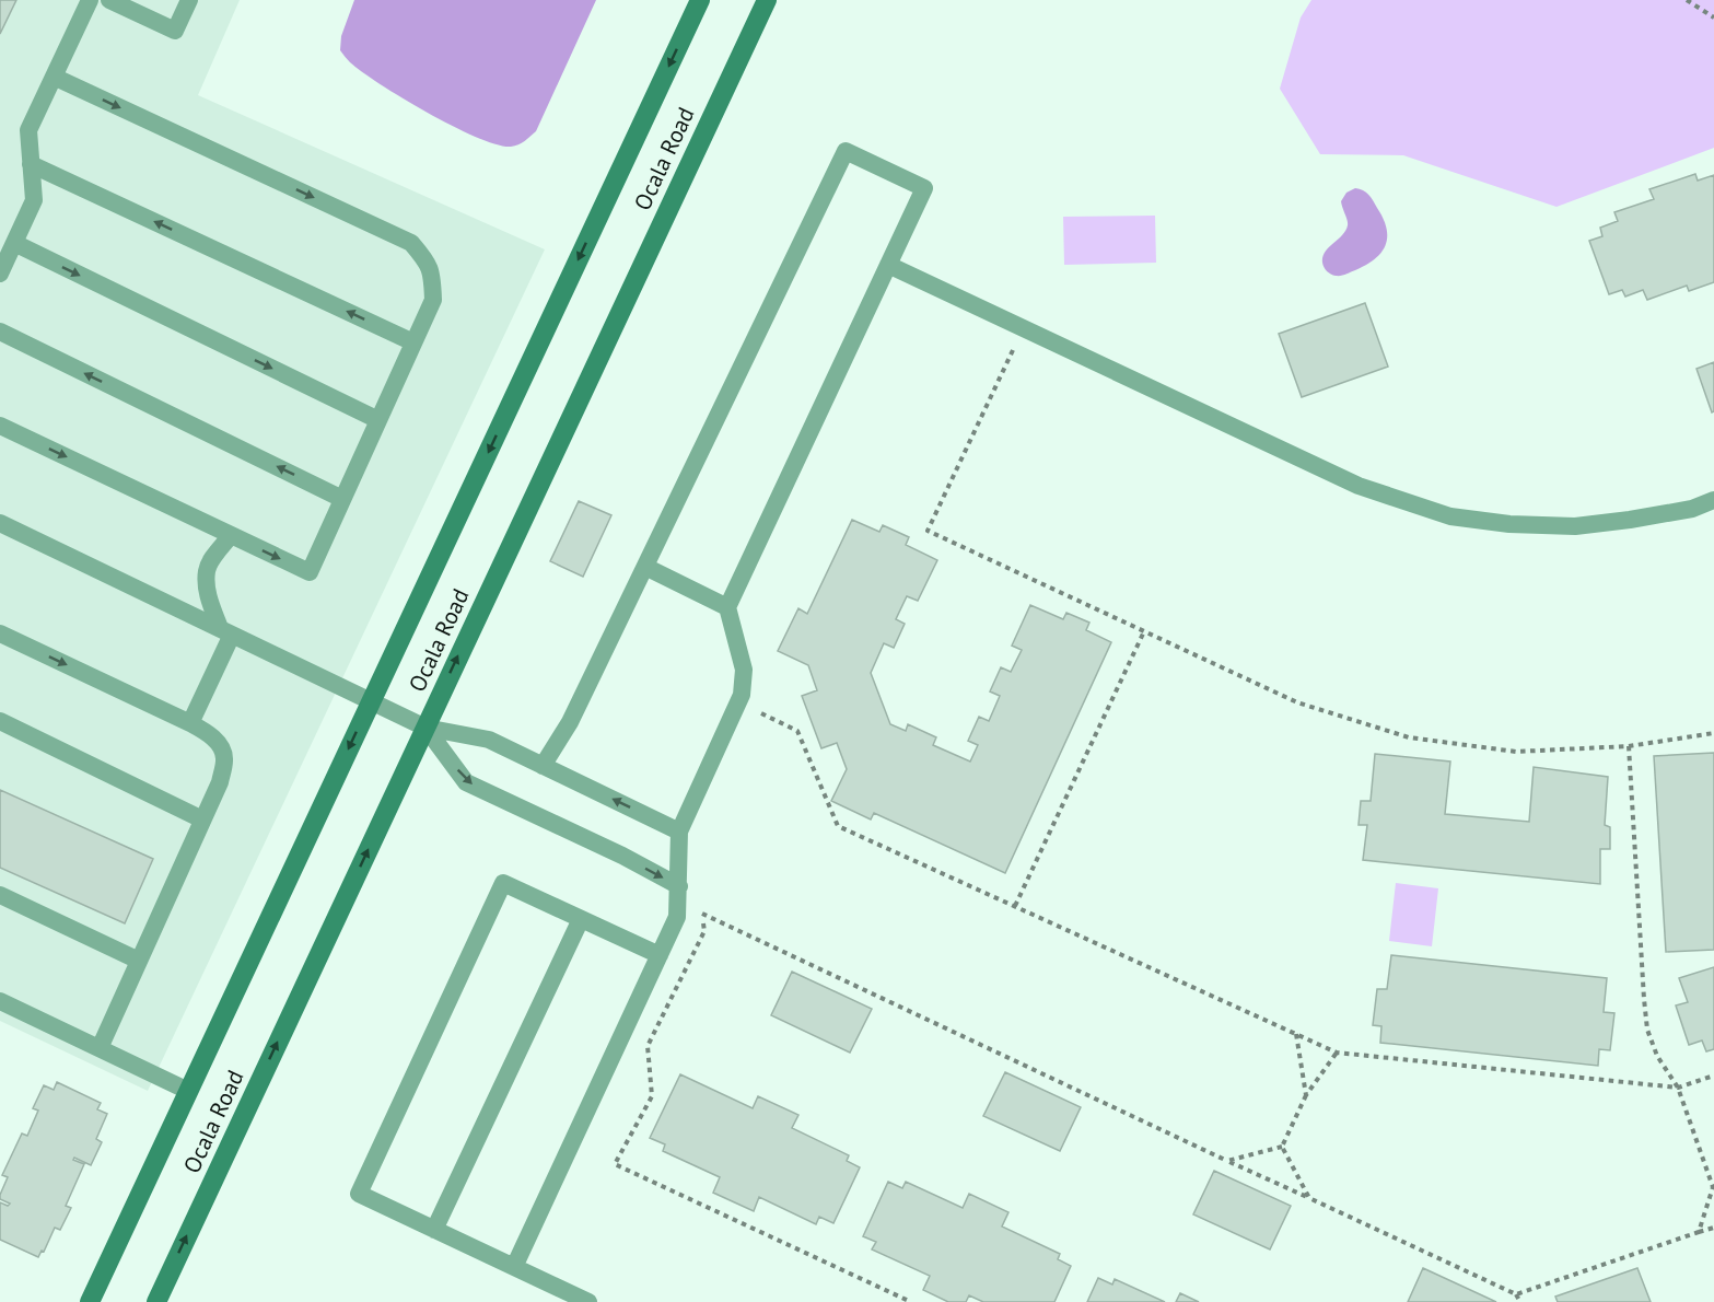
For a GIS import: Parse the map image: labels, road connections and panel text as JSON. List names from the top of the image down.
{
  "streets": {
    "main road": ["Ocala Road"]
  }
}
